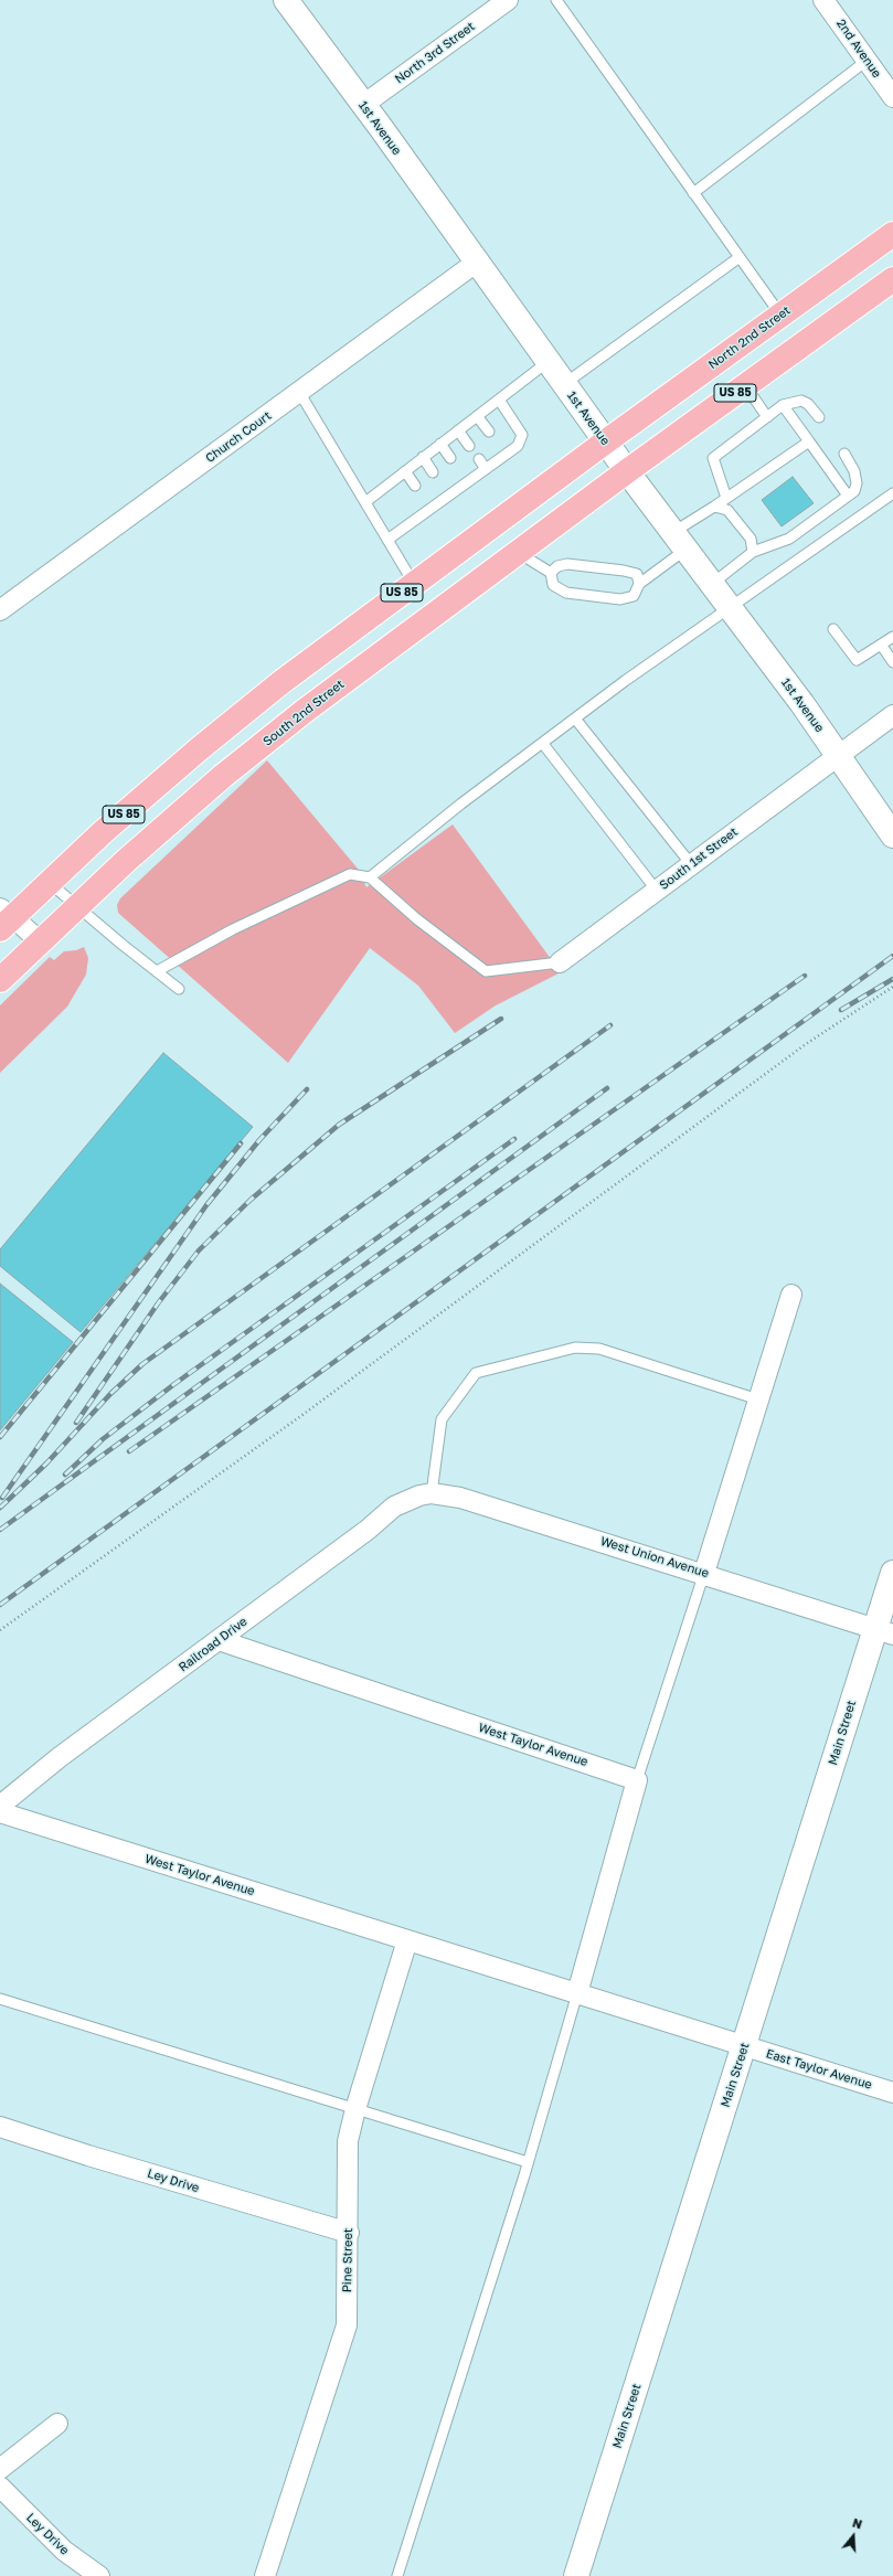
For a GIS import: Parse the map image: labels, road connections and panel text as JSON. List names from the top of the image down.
{
  "streets": {
    "highway": ["North 2nd Street", "US 85", "South 2nd Street"],
    "street": [
      "2nd Avenue",
      "North 3rd Street",
      "1st Avenue",
      "Church Court",
      "South 1st Street",
      "West Union Avenue",
      "Railroad Drive",
      "Main Street",
      "West Taylor Avenue",
      "East Taylor Avenue",
      "Ley Drive",
      "Pine Street"
    ]
  },
  "crossings": [
    ["North 3rd Street", "1st Avenue"],
    ["1st Avenue", "North 2nd Street"],
    ["1st Avenue", "US 85"],
    ["1st Avenue", "Church Court"],
    ["1st Avenue", "South 2nd Street"],
    ["1st Avenue", "South 1st Street"],
    ["North 2nd Street", "US 85"],
    ["US 85", "South 2nd Street"],
    ["West Union Avenue", "Railroad Drive"],
    ["West Union Avenue", "Main Street"],
    ["Railroad Drive", "West Taylor Avenue"],
    ["Main Street", "West Taylor Avenue"],
    ["Main Street", "East Taylor Avenue"],
    ["West Taylor Avenue", "East Taylor Avenue"],
    ["West Taylor Avenue", "Pine Street"],
    ["Ley Drive", "Pine Street"]
  ],
  "north": "top"
}
